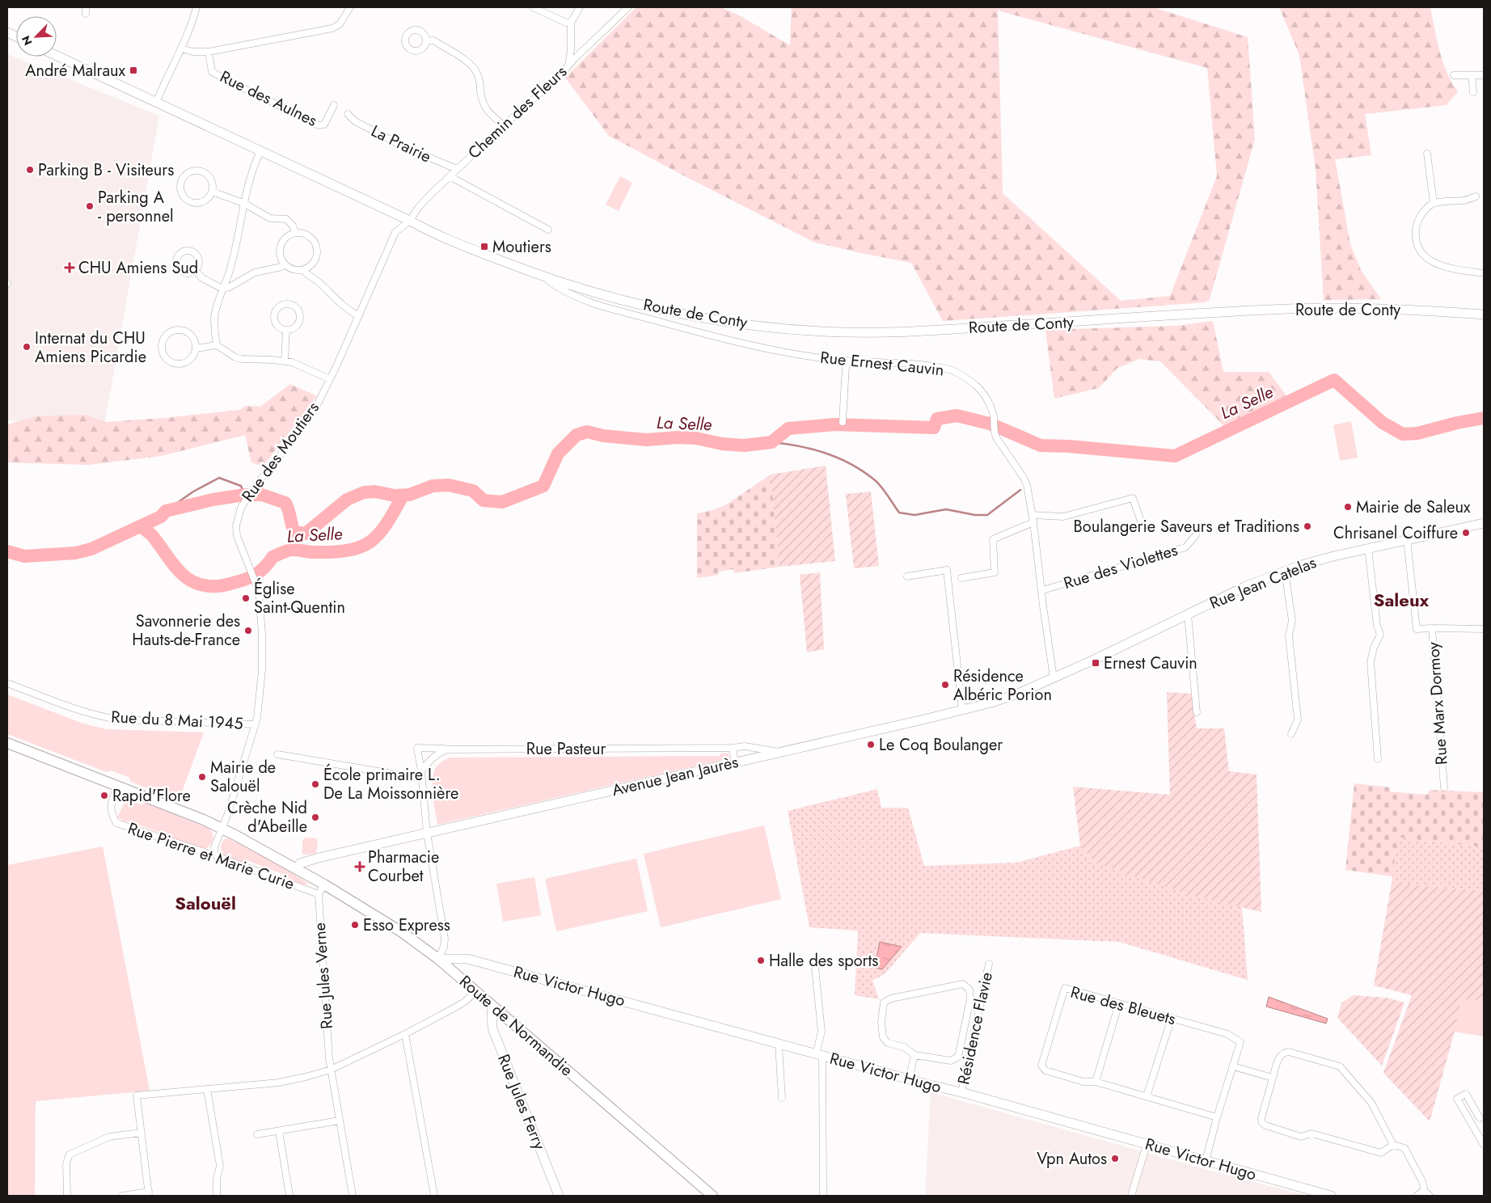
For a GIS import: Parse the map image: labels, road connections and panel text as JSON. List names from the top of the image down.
{
  "streets": {
    "main road": ["Route de Normandie"],
    "street": [
      "Rue des Aulnes",
      "Chemin des Fleurs",
      "La Prairie",
      "Route de Conty",
      "Rue Ernest Cauvin",
      "Rue des Moutiers",
      "Rue des Violettes",
      "Rue Jean Catelas",
      "Rue Marx Dormoy",
      "Rue du 8 Mai 1945",
      "Rue Pasteur",
      "Avenue Jean Jaurès",
      "Rue Pierre et Marie Curie",
      "Rue Jules Verne",
      "Rue Victor Hugo",
      "Rue des Bleuets",
      "Résidence Flavie",
      "Rue Jules Ferry"
    ]
  },
  "crossings": [
    ["Chemin des Fleurs", "La Prairie"],
    ["Chemin des Fleurs", "Route de Conty"],
    ["Chemin des Fleurs", "Rue des Moutiers"],
    ["Route de Conty", "Rue Ernest Cauvin"],
    ["Route de Conty", "Rue des Moutiers"],
    ["Rue Ernest Cauvin", "Rue des Violettes"],
    ["Rue Ernest Cauvin", "Rue Jean Catelas"],
    ["Rue Ernest Cauvin", "Avenue Jean Jaurès"],
    ["Rue des Moutiers", "Rue du 8 Mai 1945"],
    ["Rue des Moutiers", "Rue Pierre et Marie Curie"],
    ["Rue des Moutiers", "Route de Normandie"],
    ["Rue Jean Catelas", "Rue Marx Dormoy"],
    ["Rue Jean Catelas", "Avenue Jean Jaurès"],
    ["Rue Pasteur", "Avenue Jean Jaurès"],
    ["Avenue Jean Jaurès", "Route de Normandie"],
    ["Rue Pierre et Marie Curie", "Rue Jules Verne"],
    ["Rue Pierre et Marie Curie", "Route de Normandie"],
    ["Rue Victor Hugo", "Rue des Bleuets"],
    ["Rue Victor Hugo", "Route de Normandie"],
    ["Rue Victor Hugo", "Résidence Flavie"],
    ["Route de Normandie", "Rue Jules Ferry"]
  ],
  "districts": ["Saleux", "Salouël"],
  "water": ["La Selle"],
  "places": {
    "transit": ["André Malraux", "Moutiers", "Ernest Cauvin"],
    "other": [
      "Parking B - Visiteurs",
      "Parking A - personnel",
      "Internat du CHU Amiens Picardie",
      "Mairie de Saleux",
      "Boulangerie Saveurs et Traditions",
      "Chrisanel Coiffure",
      "Église Saint-Quentin",
      "Savonnerie des Hauts-de-France",
      "Résidence Albéric Porion",
      "Le Coq Boulanger",
      "Mairie de Salouël",
      "École primaire L. De La Moissonnière",
      "Rapid'Flore",
      "Crèche Nid d'Abeille",
      "Esso Express",
      "Halle des sports",
      "Vpn Autos"
    ],
    "health": ["CHU Amiens Sud", "Pharmacie Courbet"]
  },
  "north": "bottom left"
}
